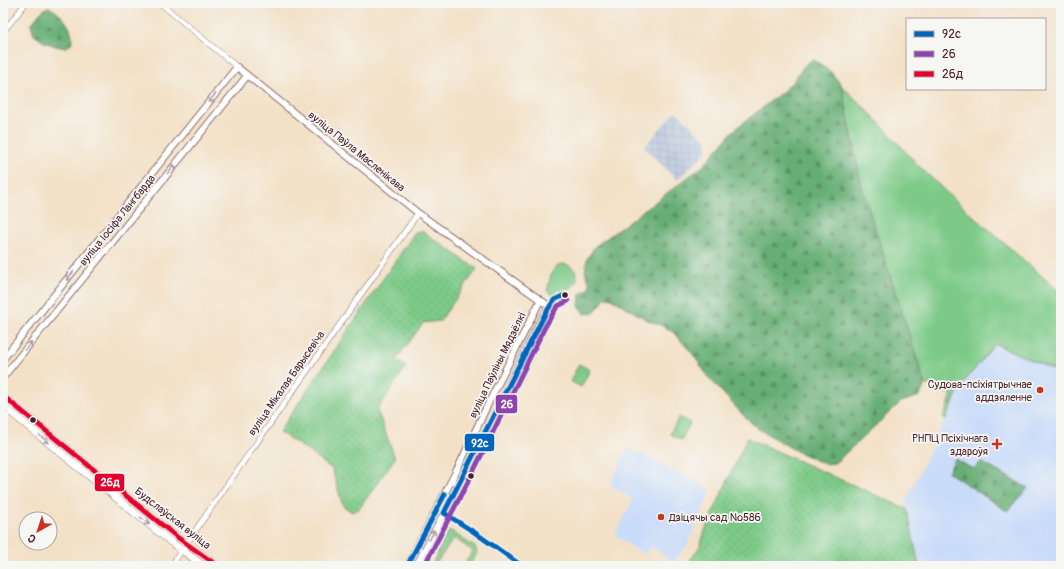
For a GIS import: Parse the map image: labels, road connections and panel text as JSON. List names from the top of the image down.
{
  "streets": {
    "main road": ["Будслаўская вуліца"],
    "street": [
      "вуліца Паўла Масленікава",
      "вуліца Іосіфа Лангбарда",
      "вуліца Паўліны Мядзёлкі",
      "вуліца Мікалая Барысевіча"
    ]
  },
  "crossings": [
    ["вуліца Паўла Масленікава", "вуліца Іосіфа Лангбарда"],
    ["вуліца Паўла Масленікава", "вуліца Паўліны Мядзёлкі"],
    ["вуліца Паўла Масленікава", "вуліца Мікалая Барысевіча"],
    ["вуліца Мікалая Барысевіча", "Будслаўская вуліца"]
  ],
  "places": {
    "other": ["Судова-псіхіятрычнае аддзяленне", "Дзіцячы сад №586"],
    "health": ["РНПЦ Псіхічнага здароўя"]
  },
  "lines": ["transit line 92с", "transit line 26", "transit line 26д"],
  "legend": ["92с", "26", "26д"],
  "north": "bottom left"
}
